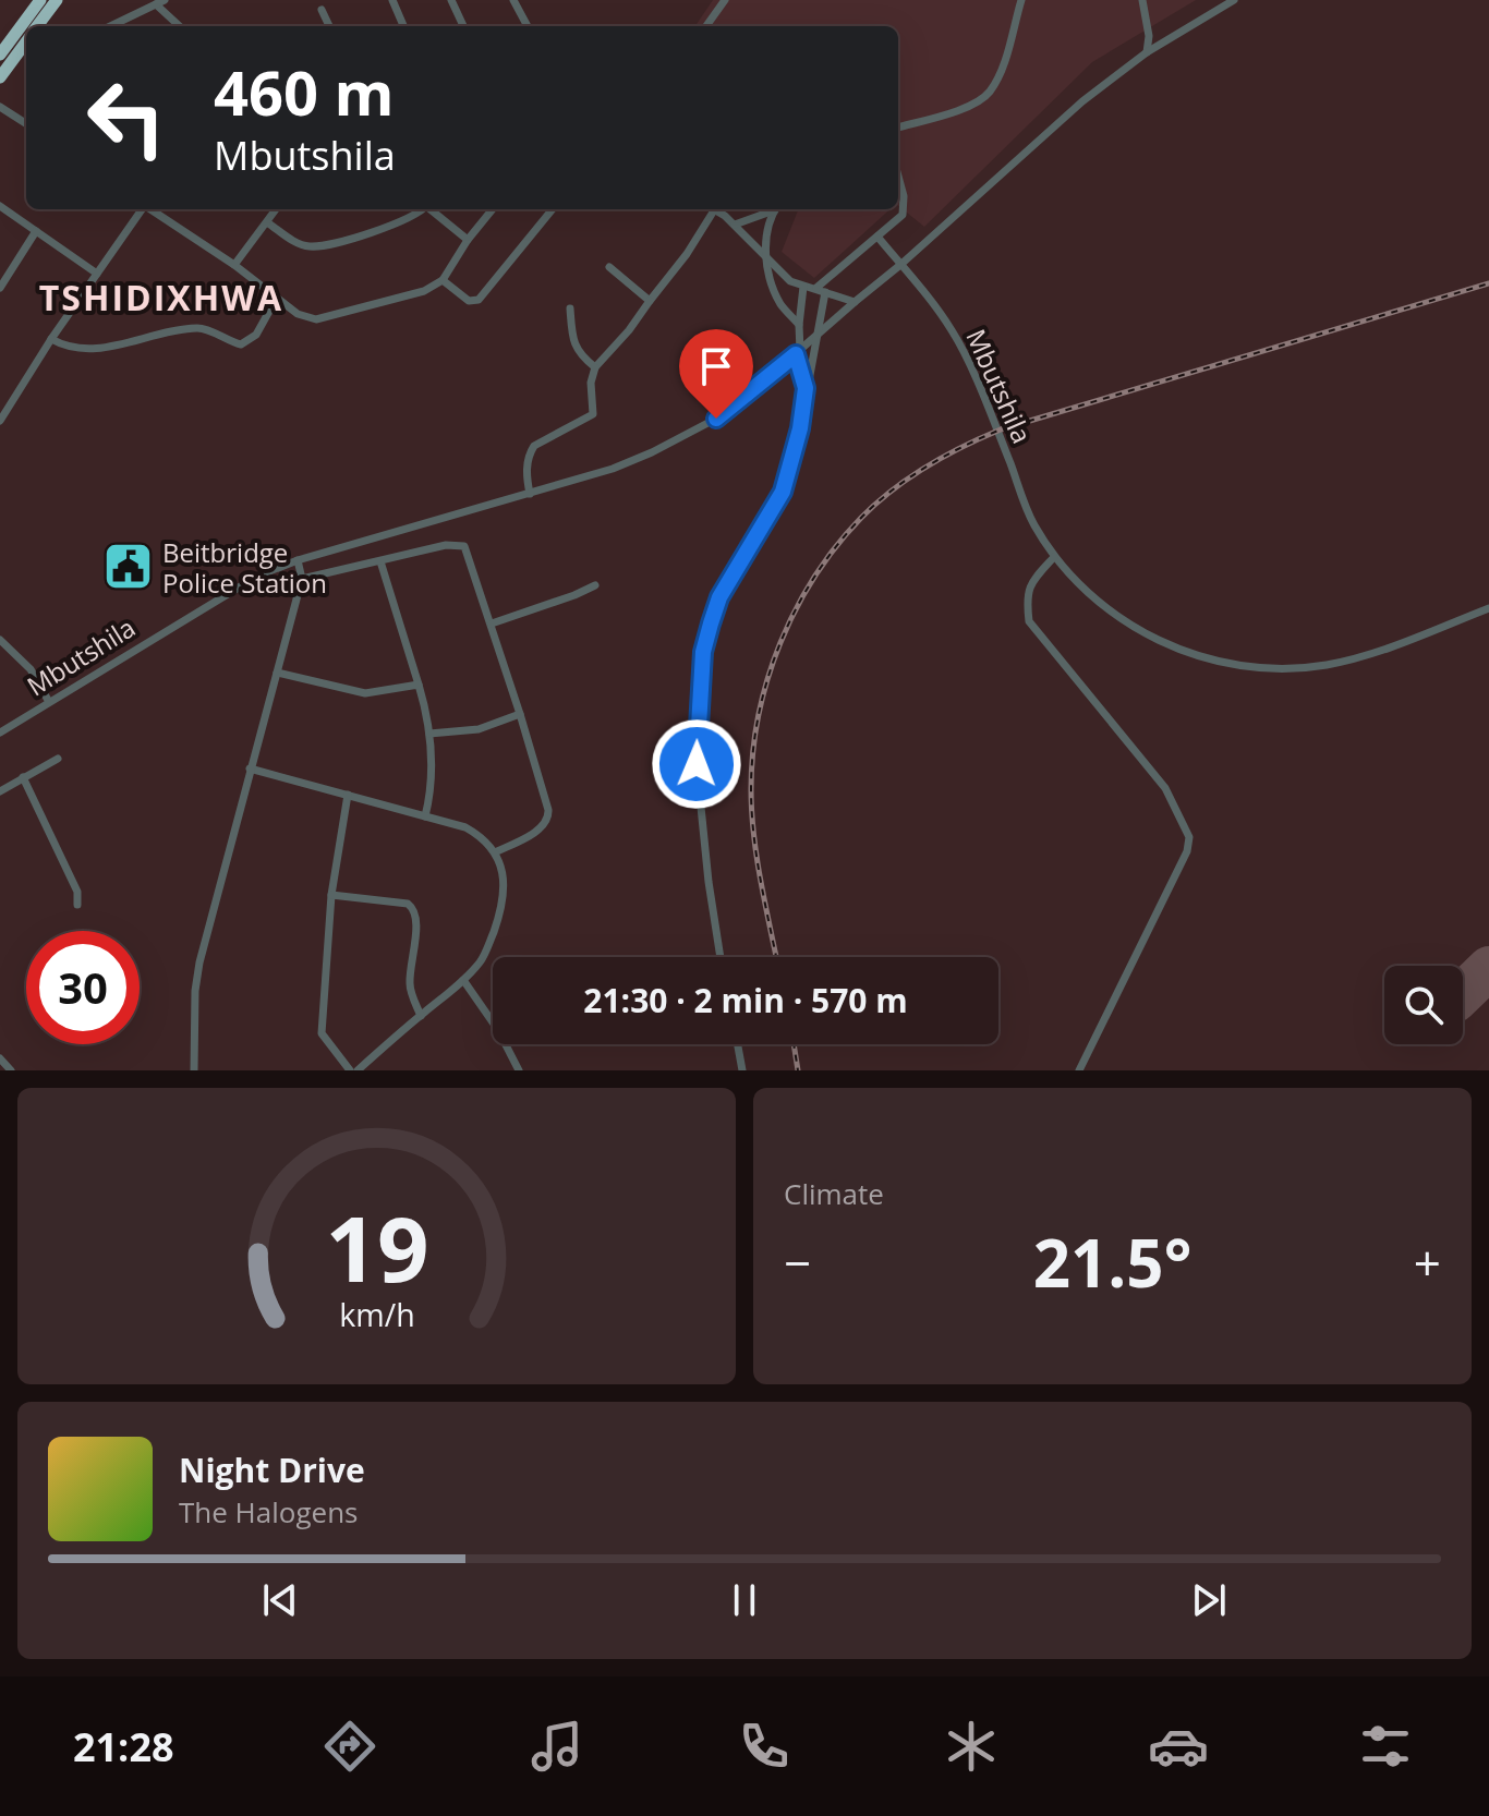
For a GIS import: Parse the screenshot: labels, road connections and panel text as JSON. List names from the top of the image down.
{
  "streets": {
    "street": ["Mbutshila"]
  },
  "districts": ["TSHIDIXHWA"],
  "places": {
    "public building": ["Beitbridge Police Station"]
  },
  "page": {
    "turn": ["460 m", "Mbutshila"],
    "limit": "30",
    "trip": "21:30 · 2 min · 570 m",
    "tile": "Climate",
    "heat": ["−", "21.5°", "+"],
    "song": ["Night Drive", "The Halogens"],
    "tabs": "21:28",
    "gauge": ["19", "km/h"]
  }
}
